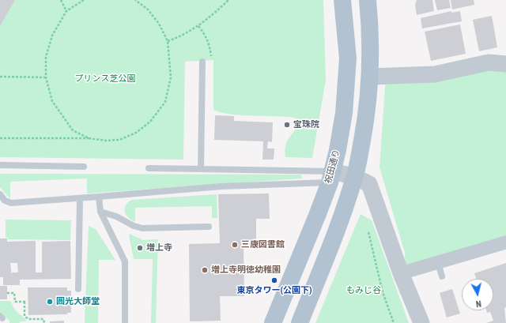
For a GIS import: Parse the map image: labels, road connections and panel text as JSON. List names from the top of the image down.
{
  "streets": {
    "main road": ["祝田通り"]
  },
  "parks": ["プリンス芝公園", "もみじ谷"],
  "places": [
    "宝珠院",
    "三康図書館",
    "増上寺",
    "増上寺明徳幼稚園",
    "東京タワー(公園下)",
    "圓光大師堂"
  ],
  "north": "bottom"
}
